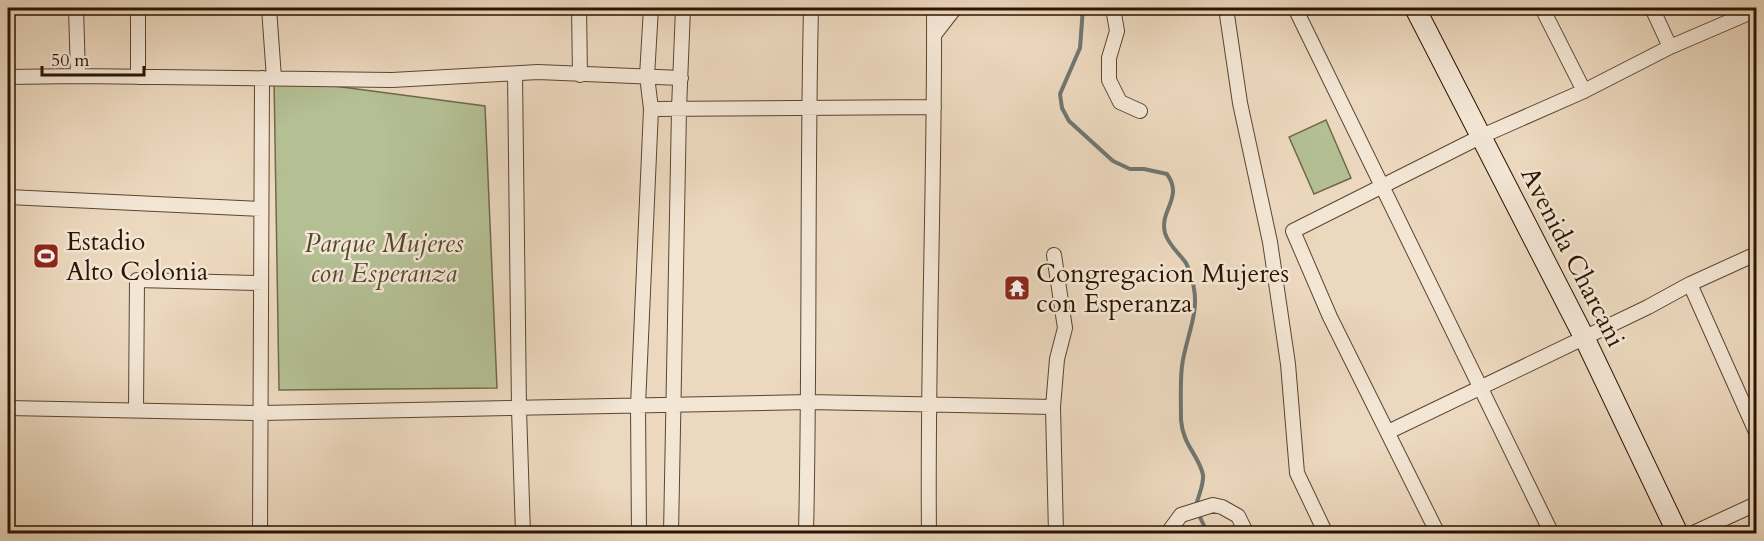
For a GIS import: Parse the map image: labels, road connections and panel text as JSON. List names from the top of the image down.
{
  "streets": {
    "main road": ["Avenida Charcani"]
  },
  "parks": ["Parque Mujeres con Esperanza"],
  "places": {
    "sports": ["Estadio Alto Colonia"],
    "temple": ["Congregacion Mujeres con Esperanza"]
  },
  "scale_bar": "50 m"
}
